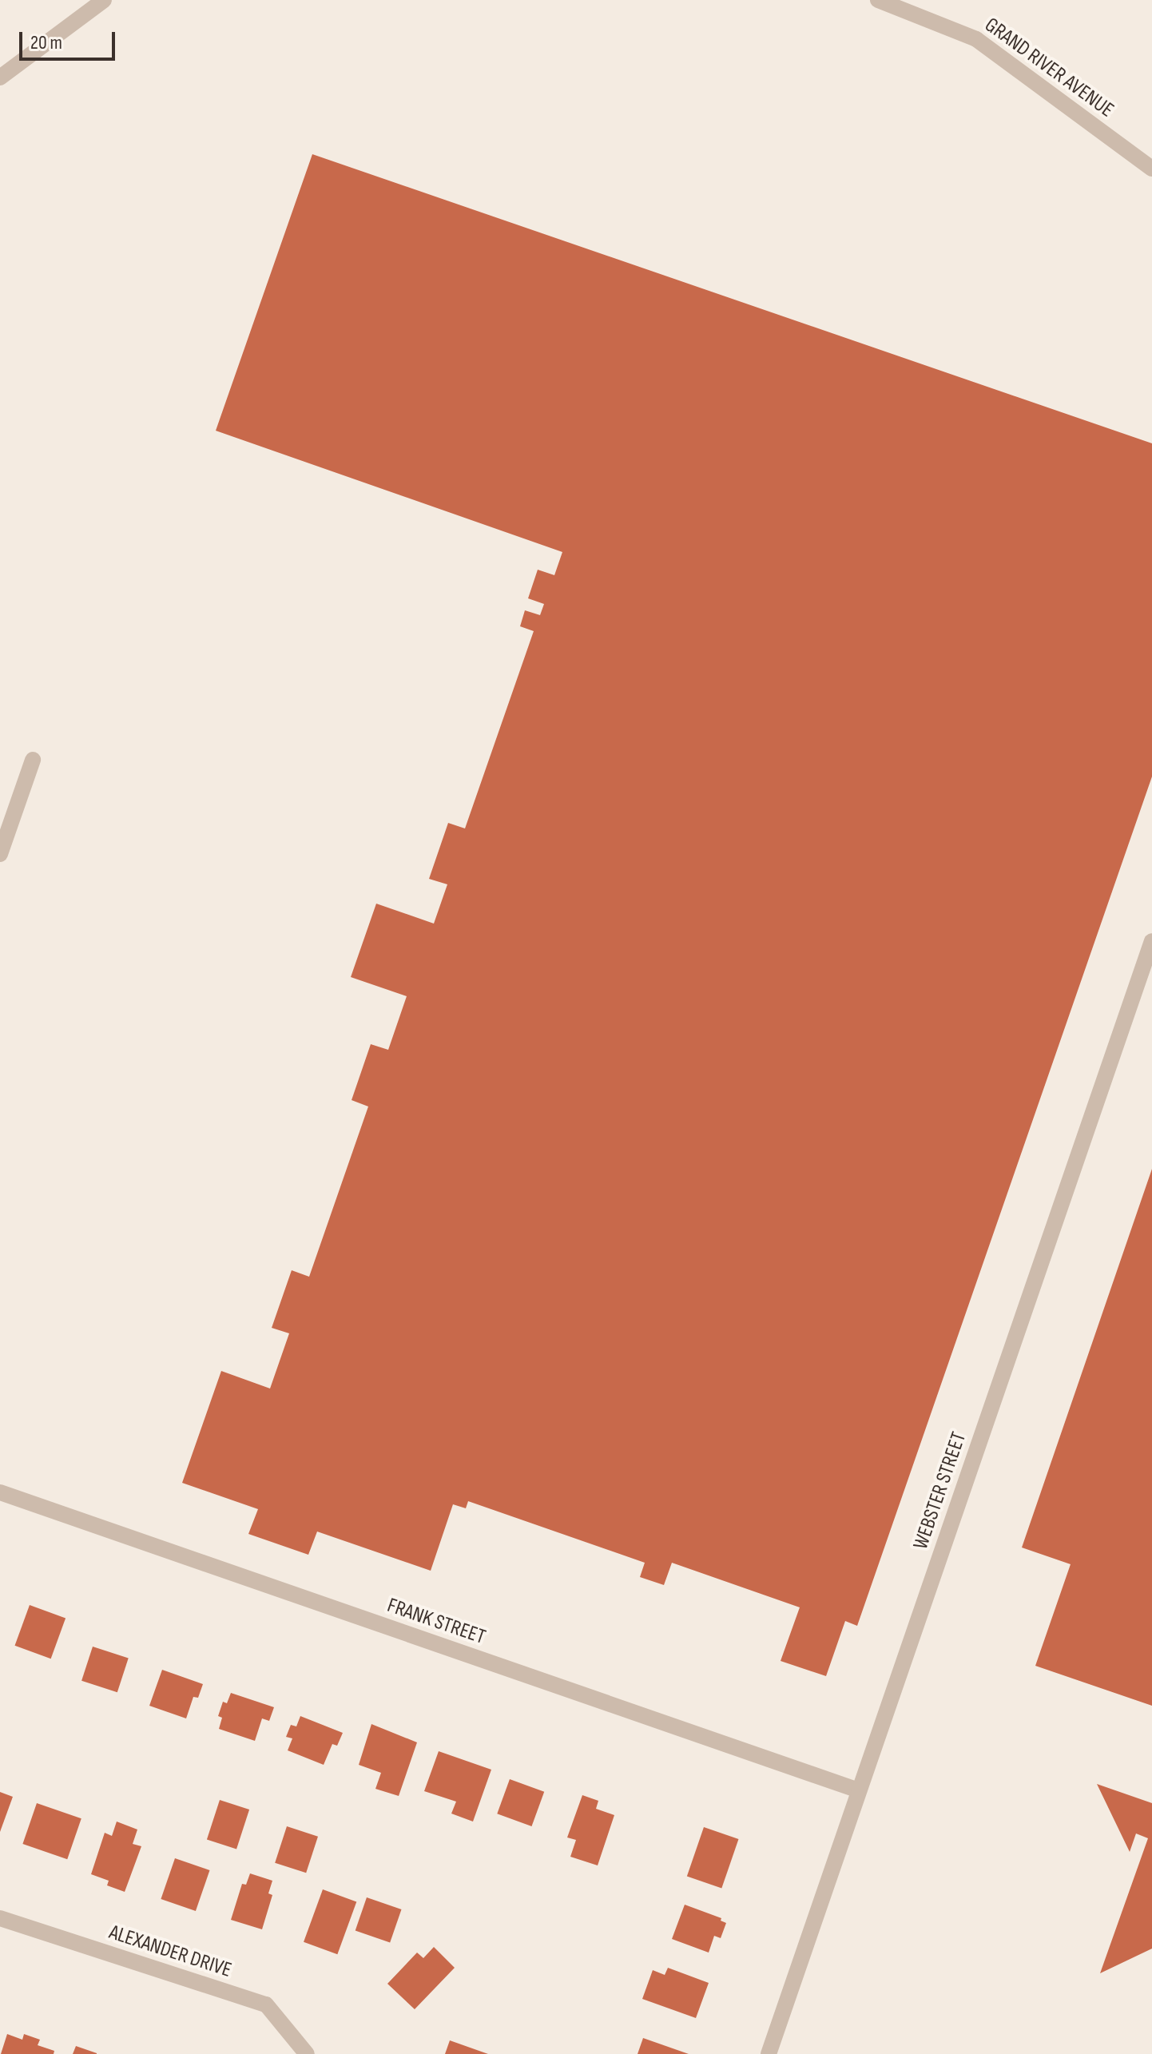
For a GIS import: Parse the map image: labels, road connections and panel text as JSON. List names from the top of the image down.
{
  "streets": {
    "street": [
      "GRAND RIVER AVENUE",
      "WEBSTER STREET",
      "FRANK STREET",
      "ALEXANDER DRIVE"
    ]
  },
  "crossings": [
    ["WEBSTER STREET", "FRANK STREET"]
  ],
  "scale_bar": "20 m"
}
